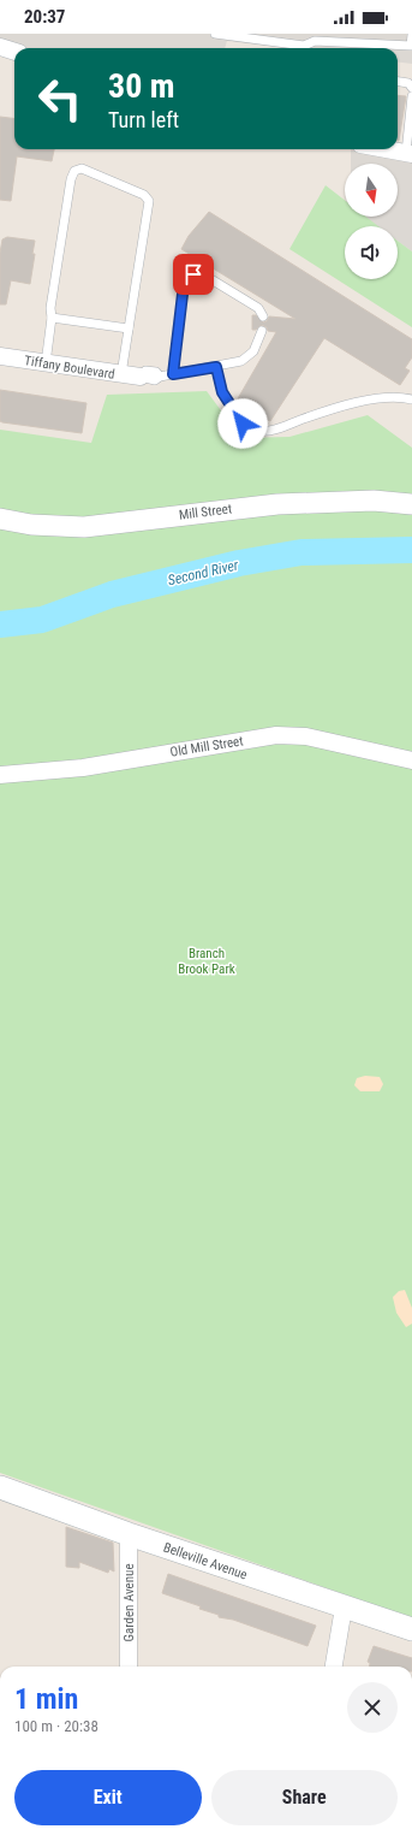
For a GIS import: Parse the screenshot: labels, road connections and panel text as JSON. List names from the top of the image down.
{
  "streets": {
    "main road": ["Belleville Avenue"],
    "street": [
      "Tiffany Boulevard",
      "Mill Street",
      "Old Mill Street",
      "Garden Avenue"
    ]
  },
  "crossings": [
    ["Belleville Avenue", "Garden Avenue"]
  ],
  "water": ["Second River"],
  "parks": ["Branch Brook Park"],
  "north": "bottom",
  "page": {
    "status": "20:37",
    "turn": ["30 m", "Turn left"],
    "heading": ["1 min", "100 m · 20:38"],
    "buttons": ["Exit", "Share"]
  }
}
